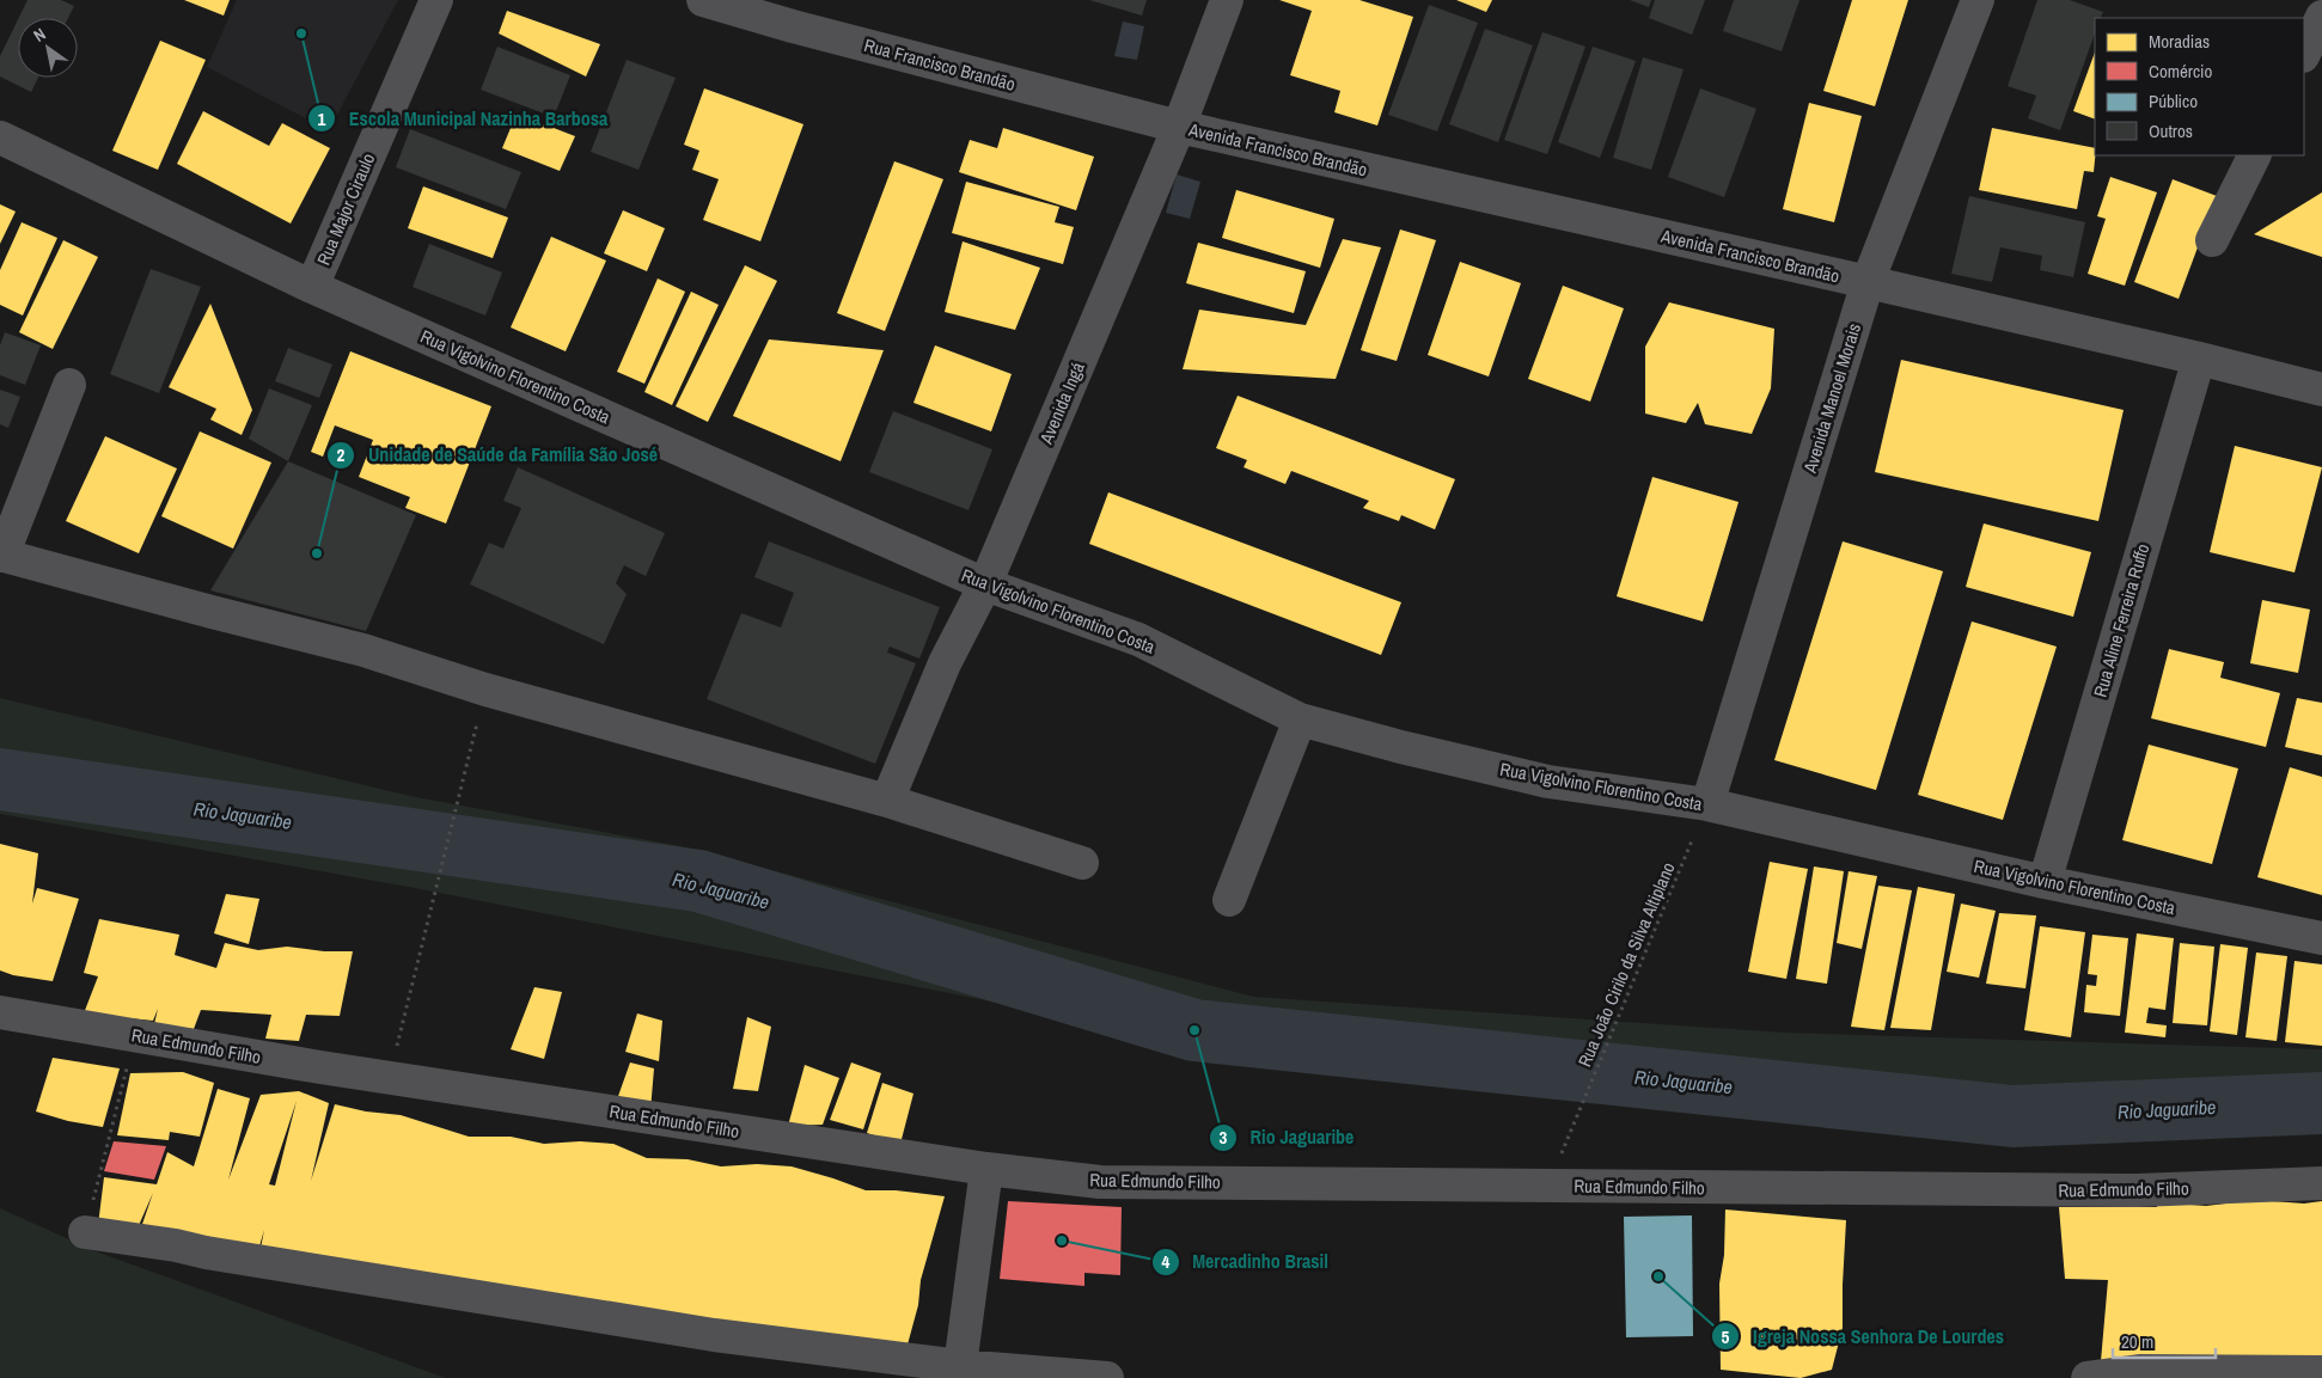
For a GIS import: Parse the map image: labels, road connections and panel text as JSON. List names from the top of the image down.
{
  "streets": {
    "street": [
      "Rua Francisco Brandão",
      "Avenida Francisco Brandão",
      "Rua Major Ciraulo",
      "Rua Vigolvino Florentino Costa",
      "Avenida Manoel Morais",
      "Avenida Ingá",
      "Rua Aline Ferreira Ruffo",
      "Rua Edmundo Filho"
    ],
    "path": ["Rua João Cirilo da Silva Altiplano"]
  },
  "crossings": [
    ["Rua Francisco Brandão", "Avenida Francisco Brandão"],
    ["Rua Francisco Brandão", "Avenida Ingá"],
    ["Avenida Francisco Brandão", "Avenida Manoel Morais"],
    ["Avenida Francisco Brandão", "Avenida Ingá"],
    ["Avenida Francisco Brandão", "Rua Aline Ferreira Ruffo"],
    ["Rua Major Ciraulo", "Rua Vigolvino Florentino Costa"],
    ["Rua Vigolvino Florentino Costa", "Avenida Manoel Morais"],
    ["Rua Vigolvino Florentino Costa", "Avenida Ingá"],
    ["Rua Vigolvino Florentino Costa", "Rua Aline Ferreira Ruffo"],
    ["Rua Vigolvino Florentino Costa", "Rua João Cirilo da Silva Altiplano"],
    ["Avenida Manoel Morais", "Rua João Cirilo da Silva Altiplano"]
  ],
  "water": ["Rio Jaguaribe"],
  "places": [
    "Escola Municipal Nazinha Barbosa",
    "Unidade de Saúde da Família São José",
    "Rio Jaguaribe",
    "Mercadinho Brasil",
    "Igreja Nossa Senhora De Lourdes"
  ],
  "legend": [
    "Moradias",
    "Comércio",
    "Público",
    "Outros"
  ],
  "scale_bar": "20 m",
  "north": "top left"
}
